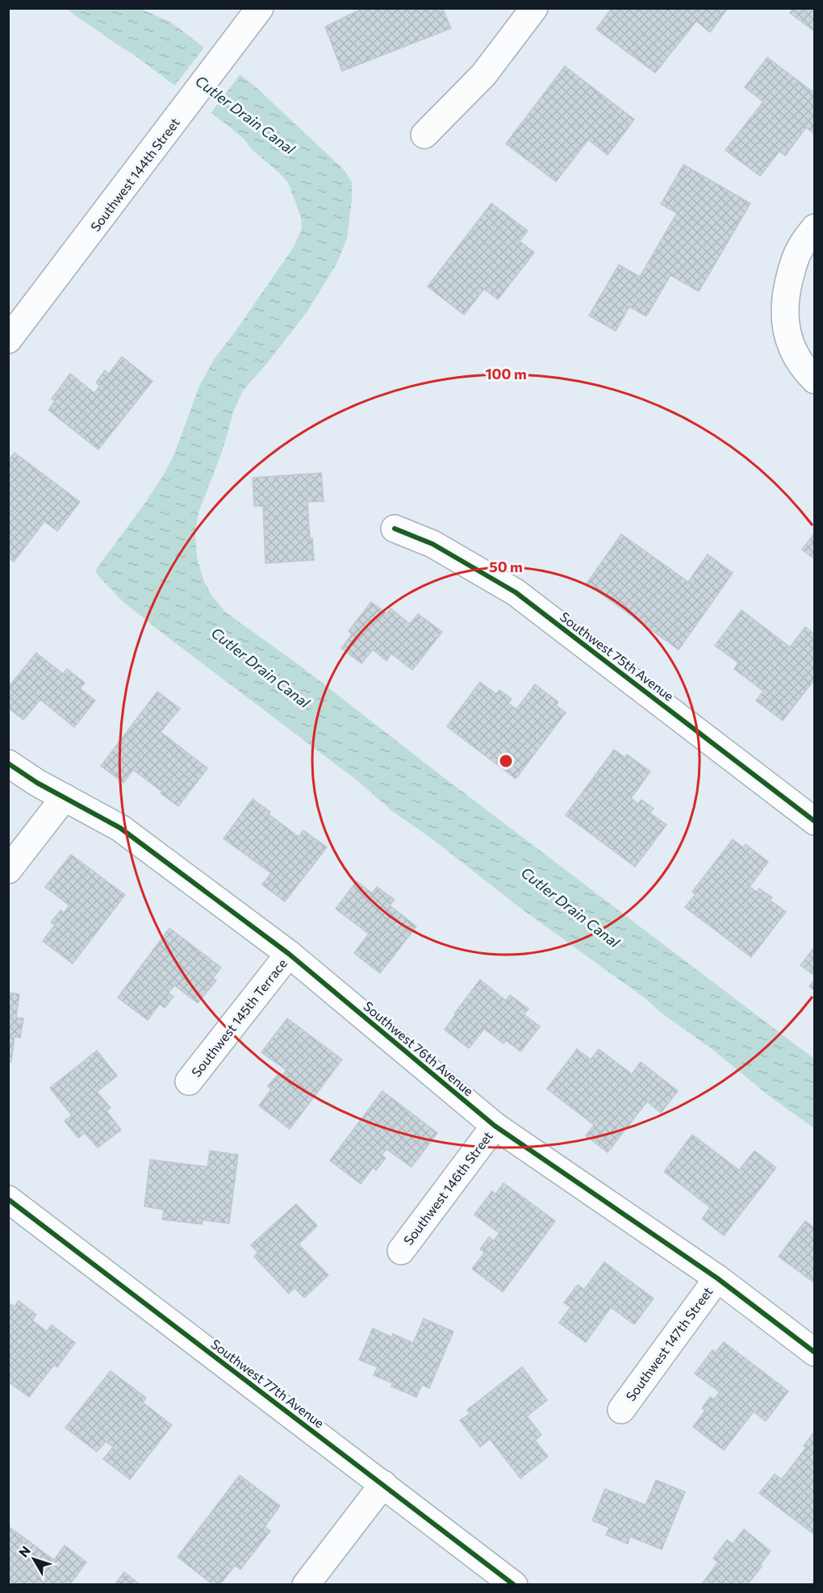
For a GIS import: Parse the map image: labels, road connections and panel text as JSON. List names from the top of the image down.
{
  "streets": {
    "street": [
      "Southwest 144th Street",
      "Southwest 75th Avenue",
      "Southwest 145th Terrace",
      "Southwest 76th Avenue",
      "Southwest 146th Street",
      "Southwest 147th Street",
      "Southwest 77th Avenue"
    ]
  },
  "crossings": [
    ["Southwest 145th Terrace", "Southwest 76th Avenue"],
    ["Southwest 76th Avenue", "Southwest 146th Street"],
    ["Southwest 76th Avenue", "Southwest 147th Street"]
  ],
  "water": ["Cutler Drain Canal"],
  "north": "top left",
  "rings": ["100 m", "50 m"]
}
